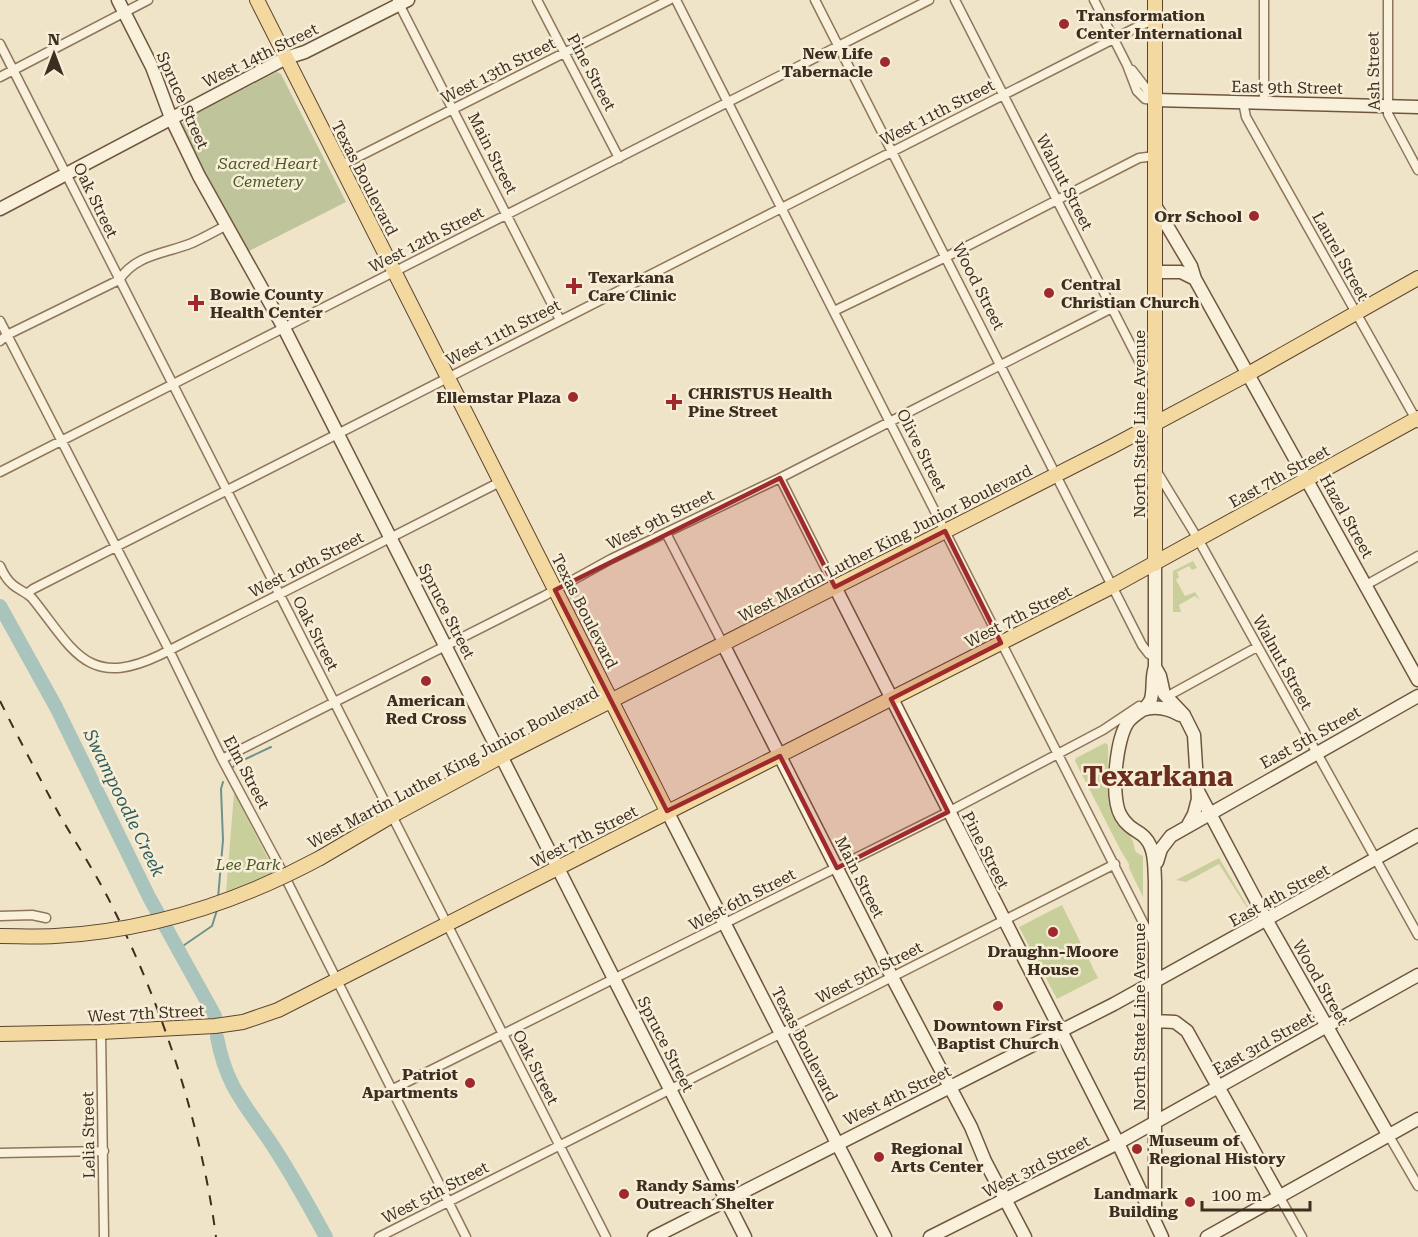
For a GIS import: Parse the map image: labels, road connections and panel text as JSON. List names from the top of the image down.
{
  "streets": {
    "main road": [
      "Texas Boulevard",
      "North State Line Avenue",
      "East 7th Street",
      "West Martin Luther King Junior Boulevard",
      "West 7th Street"
    ],
    "street": [
      "West 14th Street",
      "West 13th Street",
      "Ash Street",
      "Pine Street",
      "East 9th Street",
      "Spruce Street",
      "West 11th Street",
      "Main Street",
      "Walnut Street",
      "Oak Street",
      "West 12th Street",
      "Laurel Street",
      "Wood Street",
      "Olive Street",
      "Hazel Street",
      "West 9th Street",
      "West 10th Street",
      "East 5th Street",
      "Elm Street",
      "East 4th Street",
      "West 6th Street",
      "West 5th Street",
      "East 3rd Street",
      "West 4th Street",
      "Lelia Street",
      "West 3rd Street"
    ]
  },
  "crossings": [
    ["West 14th Street", "Spruce Street"],
    ["West 14th Street", "Main Street"],
    ["West 14th Street", "Texas Boulevard"],
    ["West 14th Street", "Oak Street"],
    ["West 13th Street", "Pine Street"],
    ["West 13th Street", "Main Street"],
    ["West 13th Street", "Texas Boulevard"],
    ["Ash Street", "East 9th Street"],
    ["Pine Street", "West 12th Street"],
    ["Pine Street", "North State Line Avenue"],
    ["Pine Street", "West 9th Street"],
    ["Pine Street", "West Martin Luther King Junior Boulevard"],
    ["Pine Street", "West 7th Street"],
    ["Pine Street", "West 6th Street"],
    ["Pine Street", "West 5th Street"],
    ["Pine Street", "West 4th Street"],
    ["Pine Street", "West 3rd Street"],
    ["East 9th Street", "Laurel Street"],
    ["East 9th Street", "North State Line Avenue"],
    ["Spruce Street", "West 11th Street"],
    ["Spruce Street", "West 12th Street"],
    ["Spruce Street", "West 9th Street"],
    ["Spruce Street", "West Martin Luther King Junior Boulevard"],
    ["Spruce Street", "West 10th Street"],
    ["Spruce Street", "West 7th Street"],
    ["Spruce Street", "West 6th Street"],
    ["Spruce Street", "West 5th Street"],
    ["Spruce Street", "West 4th Street"],
    ["West 11th Street", "Main Street"],
    ["West 11th Street", "Texas Boulevard"],
    ["West 11th Street", "Walnut Street"],
    ["West 11th Street", "Oak Street"],
    ["West 11th Street", "Wood Street"],
    ["West 11th Street", "North State Line Avenue"],
    ["West 11th Street", "Olive Street"],
    ["West 11th Street", "West 10th Street"],
    ["West 11th Street", "Elm Street"],
    ["Main Street", "West 12th Street"],
    ["Main Street", "West 9th Street"],
    ["Main Street", "West Martin Luther King Junior Boulevard"],
    ["Main Street", "West 7th Street"],
    ["Main Street", "West 6th Street"],
    ["Main Street", "West 5th Street"],
    ["Main Street", "West 4th Street"],
    ["Main Street", "West 3rd Street"],
    ["Texas Boulevard", "West 12th Street"],
    ["Texas Boulevard", "West 9th Street"],
    ["Texas Boulevard", "West Martin Luther King Junior Boulevard"],
    ["Texas Boulevard", "West 10th Street"],
    ["Texas Boulevard", "West 7th Street"],
    ["Texas Boulevard", "West 6th Street"],
    ["Texas Boulevard", "West 5th Street"],
    ["Texas Boulevard", "West 4th Street"],
    ["Walnut Street", "North State Line Avenue"],
    ["Walnut Street", "East 7th Street"],
    ["Walnut Street", "West 9th Street"],
    ["Walnut Street", "East 5th Street"],
    ["Walnut Street", "East 4th Street"],
    ["Oak Street", "West 12th Street"],
    ["Oak Street", "West 9th Street"],
    ["Oak Street", "West Martin Luther King Junior Boulevard"],
    ["Oak Street", "West 10th Street"],
    ["Oak Street", "West 7th Street"],
    ["Oak Street", "West 6th Street"],
    ["Oak Street", "West 5th Street"],
    ["West 12th Street", "Wood Street"],
    ["West 12th Street", "Olive Street"],
    ["West 12th Street", "Elm Street"],
    ["Laurel Street", "East 7th Street"],
    ["Laurel Street", "West Martin Luther King Junior Boulevard"],
    ["Wood Street", "North State Line Avenue"],
    ["Wood Street", "West 9th Street"],
    ["Wood Street", "West Martin Luther King Junior Boulevard"],
    ["Wood Street", "West 7th Street"],
    ["Wood Street", "East 5th Street"],
    ["Wood Street", "East 4th Street"],
    ["Wood Street", "East 3rd Street"],
    ["North State Line Avenue", "Olive Street"],
    ["North State Line Avenue", "East 7th Street"],
    ["North State Line Avenue", "Hazel Street"],
    ["North State Line Avenue", "West Martin Luther King Junior Boulevard"],
    ["North State Line Avenue", "West 7th Street"],
    ["North State Line Avenue", "East 5th Street"],
    ["North State Line Avenue", "East 4th Street"],
    ["North State Line Avenue", "West 6th Street"],
    ["North State Line Avenue", "East 3rd Street"],
    ["North State Line Avenue", "West 4th Street"],
    ["North State Line Avenue", "West 3rd Street"],
    ["Olive Street", "West 9th Street"],
    ["Olive Street", "West Martin Luther King Junior Boulevard"],
    ["Olive Street", "West 7th Street"],
    ["Olive Street", "West 6th Street"],
    ["Olive Street", "West 5th Street"],
    ["East 7th Street", "Hazel Street"],
    ["East 7th Street", "West 7th Street"],
    ["Hazel Street", "West Martin Luther King Junior Boulevard"],
    ["West 9th Street", "Elm Street"],
    ["West 10th Street", "Elm Street"],
    ["West 7th Street", "Elm Street"],
    ["West 7th Street", "Lelia Street"],
    ["Elm Street", "West 6th Street"],
    ["Elm Street", "West 5th Street"],
    ["East 4th Street", "West 4th Street"],
    ["East 3rd Street", "West 3rd Street"]
  ],
  "districts": ["Texarkana"],
  "water": ["Swampoodle Creek"],
  "parks": ["Sacred Heart Cemetery", "Lee Park"],
  "places": {
    "other": [
      "Transformation Center International",
      "New Life Tabernacle",
      "Orr School",
      "Central Christian Church",
      "Ellemstar Plaza",
      "American Red Cross",
      "Draughn-Moore House",
      "Downtown First Baptist Church",
      "Patriot Apartments",
      "Museum of Regional History",
      "Regional Arts Center",
      "Randy Sams' Outreach Shelter",
      "Landmark Building"
    ],
    "health": ["Texarkana Care Clinic", "Bowie County Health Center", "CHRISTUS Health Pine Street"]
  },
  "scale_bar": "100 m",
  "north": "top"
}
